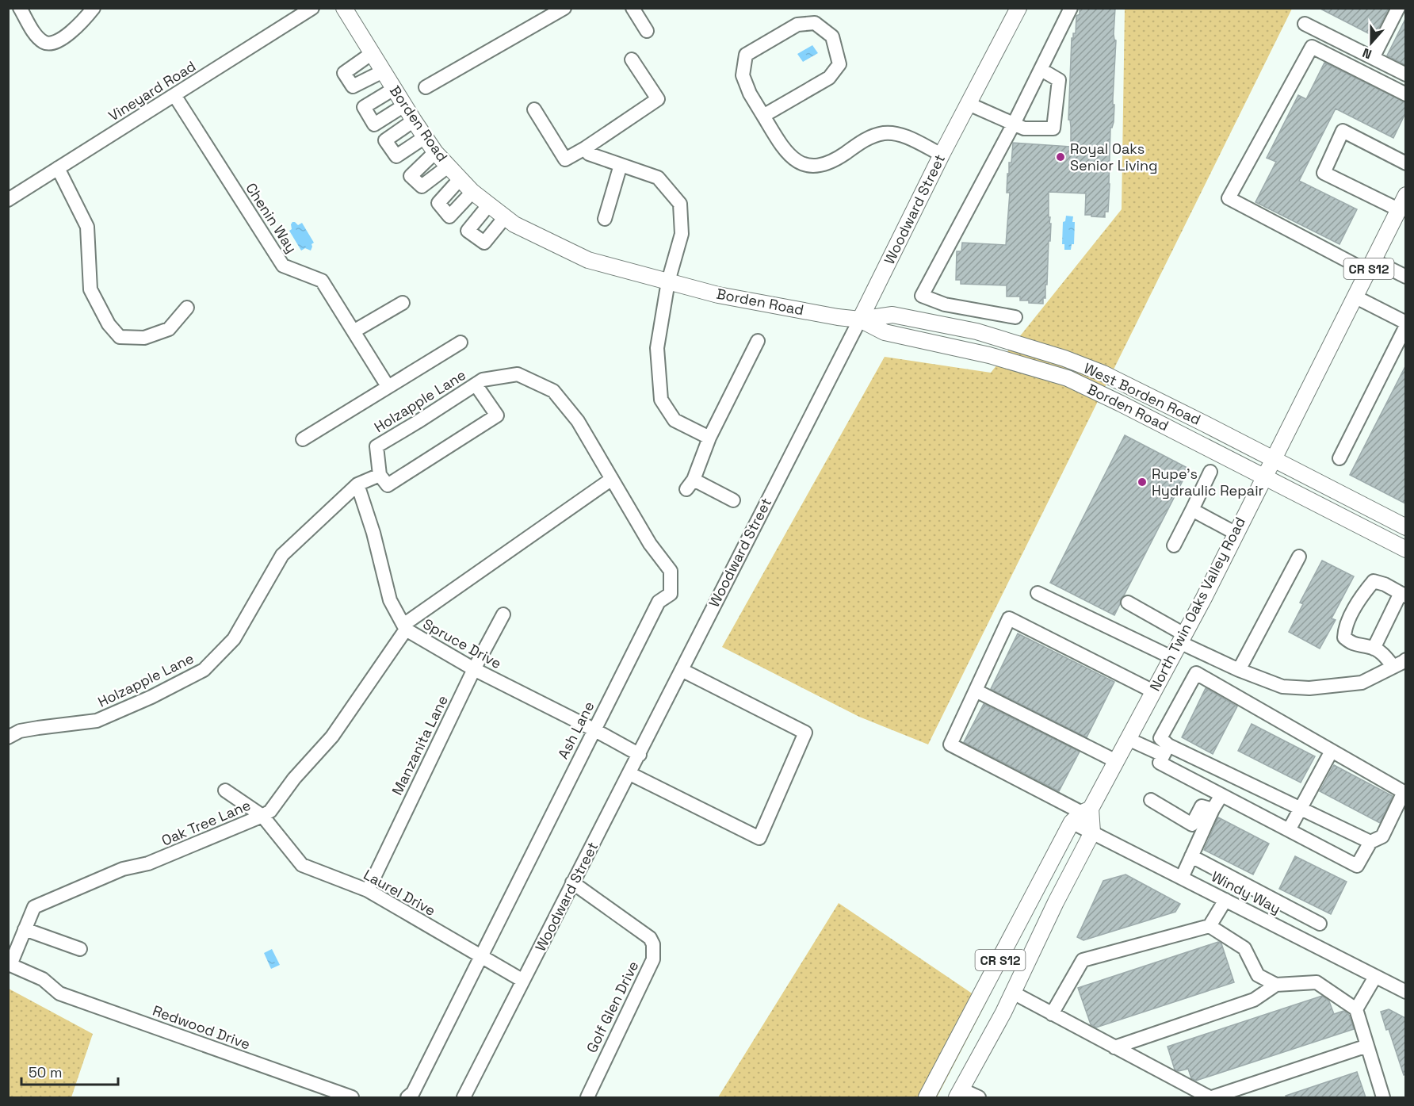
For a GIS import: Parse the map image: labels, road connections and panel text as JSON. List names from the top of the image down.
{
  "streets": {
    "main road": [
      "Borden Road",
      "Woodward Street",
      "CR S12",
      "West Borden Road",
      "North Twin Oaks Valley Road"
    ],
    "street": [
      "Vineyard Road",
      "Chenin Way",
      "Holzapple Lane",
      "Spruce Drive",
      "Ash Lane",
      "Manzanita Lane",
      "Oak Tree Lane",
      "Laurel Drive",
      "Windy Way",
      "Golf Glen Drive",
      "Redwood Drive"
    ]
  },
  "crossings": [
    ["Vineyard Road", "Chenin Way"],
    ["Borden Road", "Woodward Street"],
    ["Borden Road", "West Borden Road"],
    ["Borden Road", "North Twin Oaks Valley Road"],
    ["Woodward Street", "West Borden Road"],
    ["Woodward Street", "Spruce Drive"],
    ["Woodward Street", "Laurel Drive"],
    ["Woodward Street", "Golf Glen Drive"],
    ["CR S12", "Windy Way"],
    ["West Borden Road", "North Twin Oaks Valley Road"],
    ["Holzapple Lane", "Spruce Drive"],
    ["Holzapple Lane", "Ash Lane"],
    ["North Twin Oaks Valley Road", "Windy Way"],
    ["Spruce Drive", "Ash Lane"],
    ["Spruce Drive", "Manzanita Lane"],
    ["Spruce Drive", "Oak Tree Lane"],
    ["Ash Lane", "Laurel Drive"],
    ["Manzanita Lane", "Laurel Drive"],
    ["Oak Tree Lane", "Laurel Drive"],
    ["Oak Tree Lane", "Redwood Drive"]
  ],
  "places": ["Royal Oaks Senior Living", "Rupe’s Hydraulic Repair"],
  "scale_bar": "50 m",
  "north": "bottom"
}
